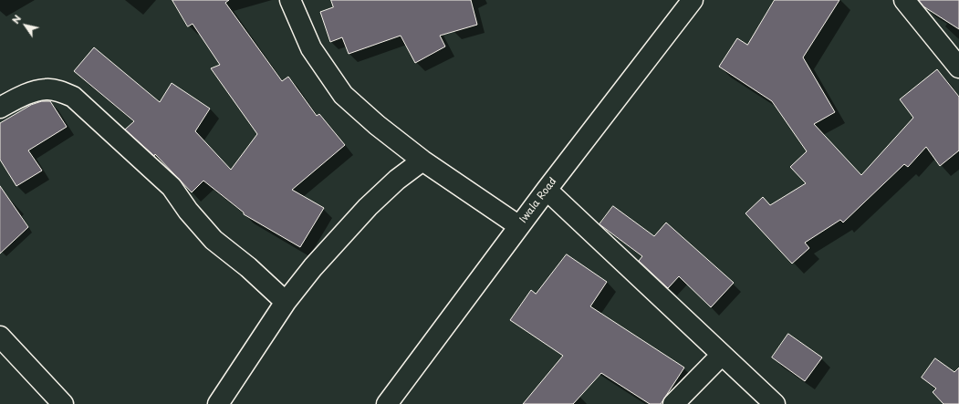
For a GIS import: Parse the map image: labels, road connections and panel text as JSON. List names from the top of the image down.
{
  "streets": {
    "street": ["Iwala Road"]
  },
  "north": "top left"
}
